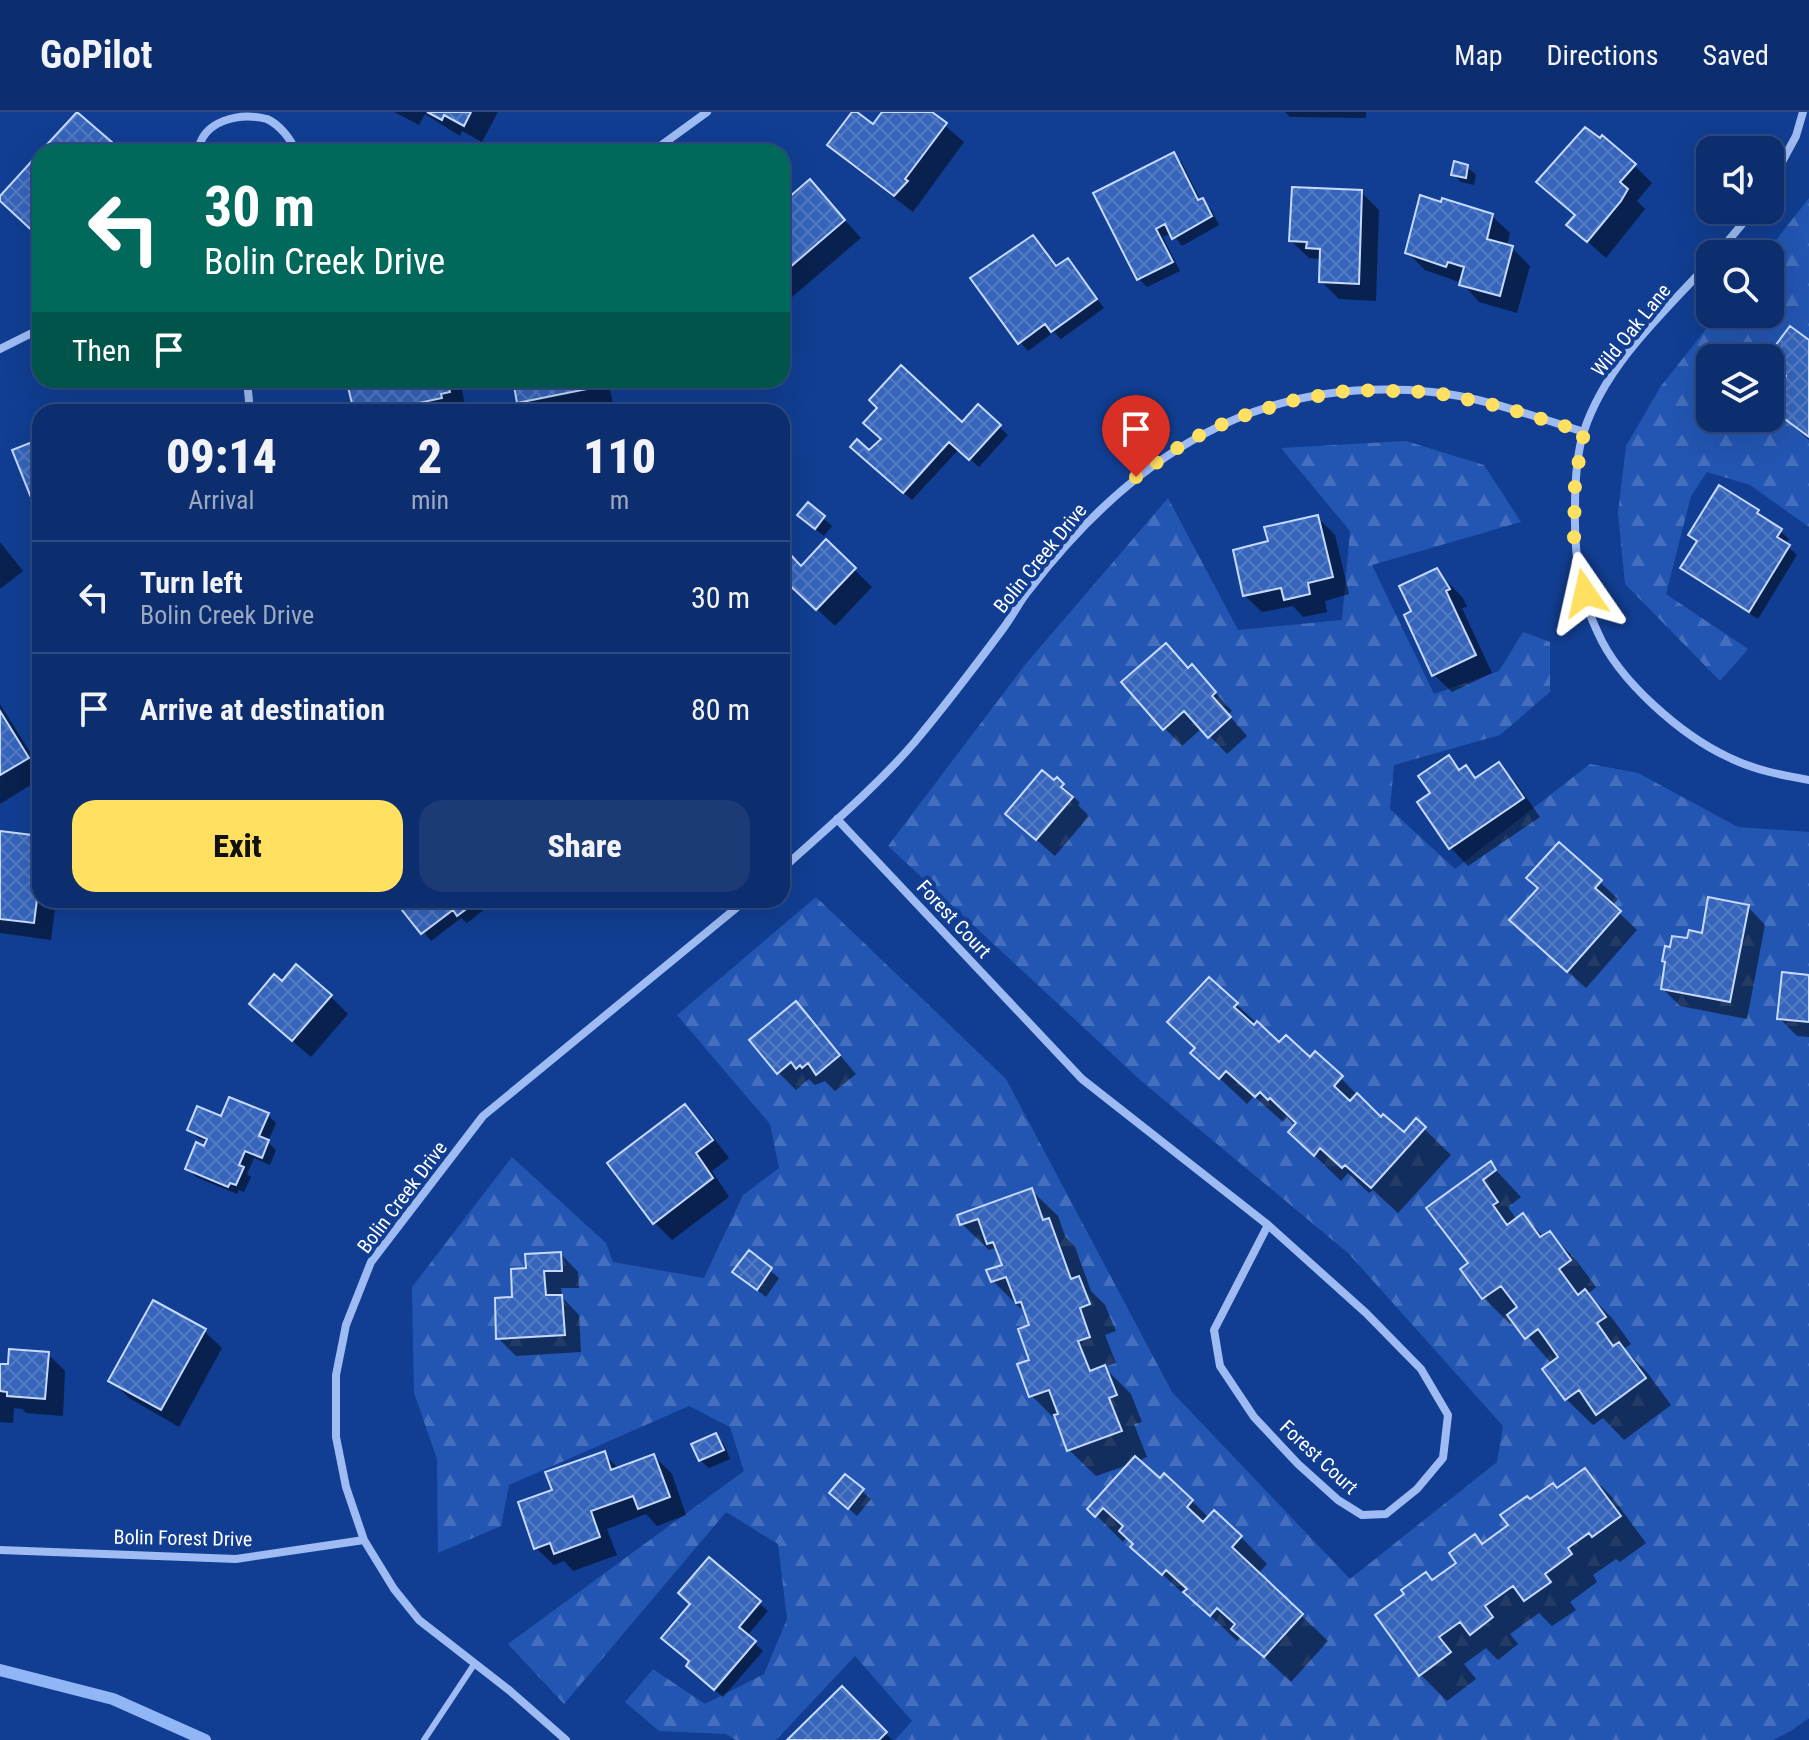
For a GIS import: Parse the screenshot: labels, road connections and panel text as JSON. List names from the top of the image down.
{
  "streets": {
    "street": [
      "Wild Oak Lane",
      "Bolin Creek Drive",
      "Forest Court",
      "Bolin Forest Drive"
    ]
  },
  "crossings": [
    ["Wild Oak Lane", "Bolin Creek Drive"],
    ["Bolin Creek Drive", "Forest Court"],
    ["Bolin Creek Drive", "Bolin Forest Drive"]
  ],
  "page": {
    "header": "GoPilot",
    "nav": ["Map", "Directions", "Saved"],
    "turn": ["30 m", "Bolin Creek Drive"],
    "then": "Then",
    "eta": [
      "09:14",
      "Arrival",
      "2",
      "min",
      "110",
      "m"
    ],
    "list": [
      {
        "name": "Turn left",
        "note": "Bolin Creek Drive",
        "value": "30 m"
      },
      {
        "name": "Arrive at destination",
        "value": "80 m"
      }
    ],
    "buttons": ["Exit", "Share"]
  }
}
